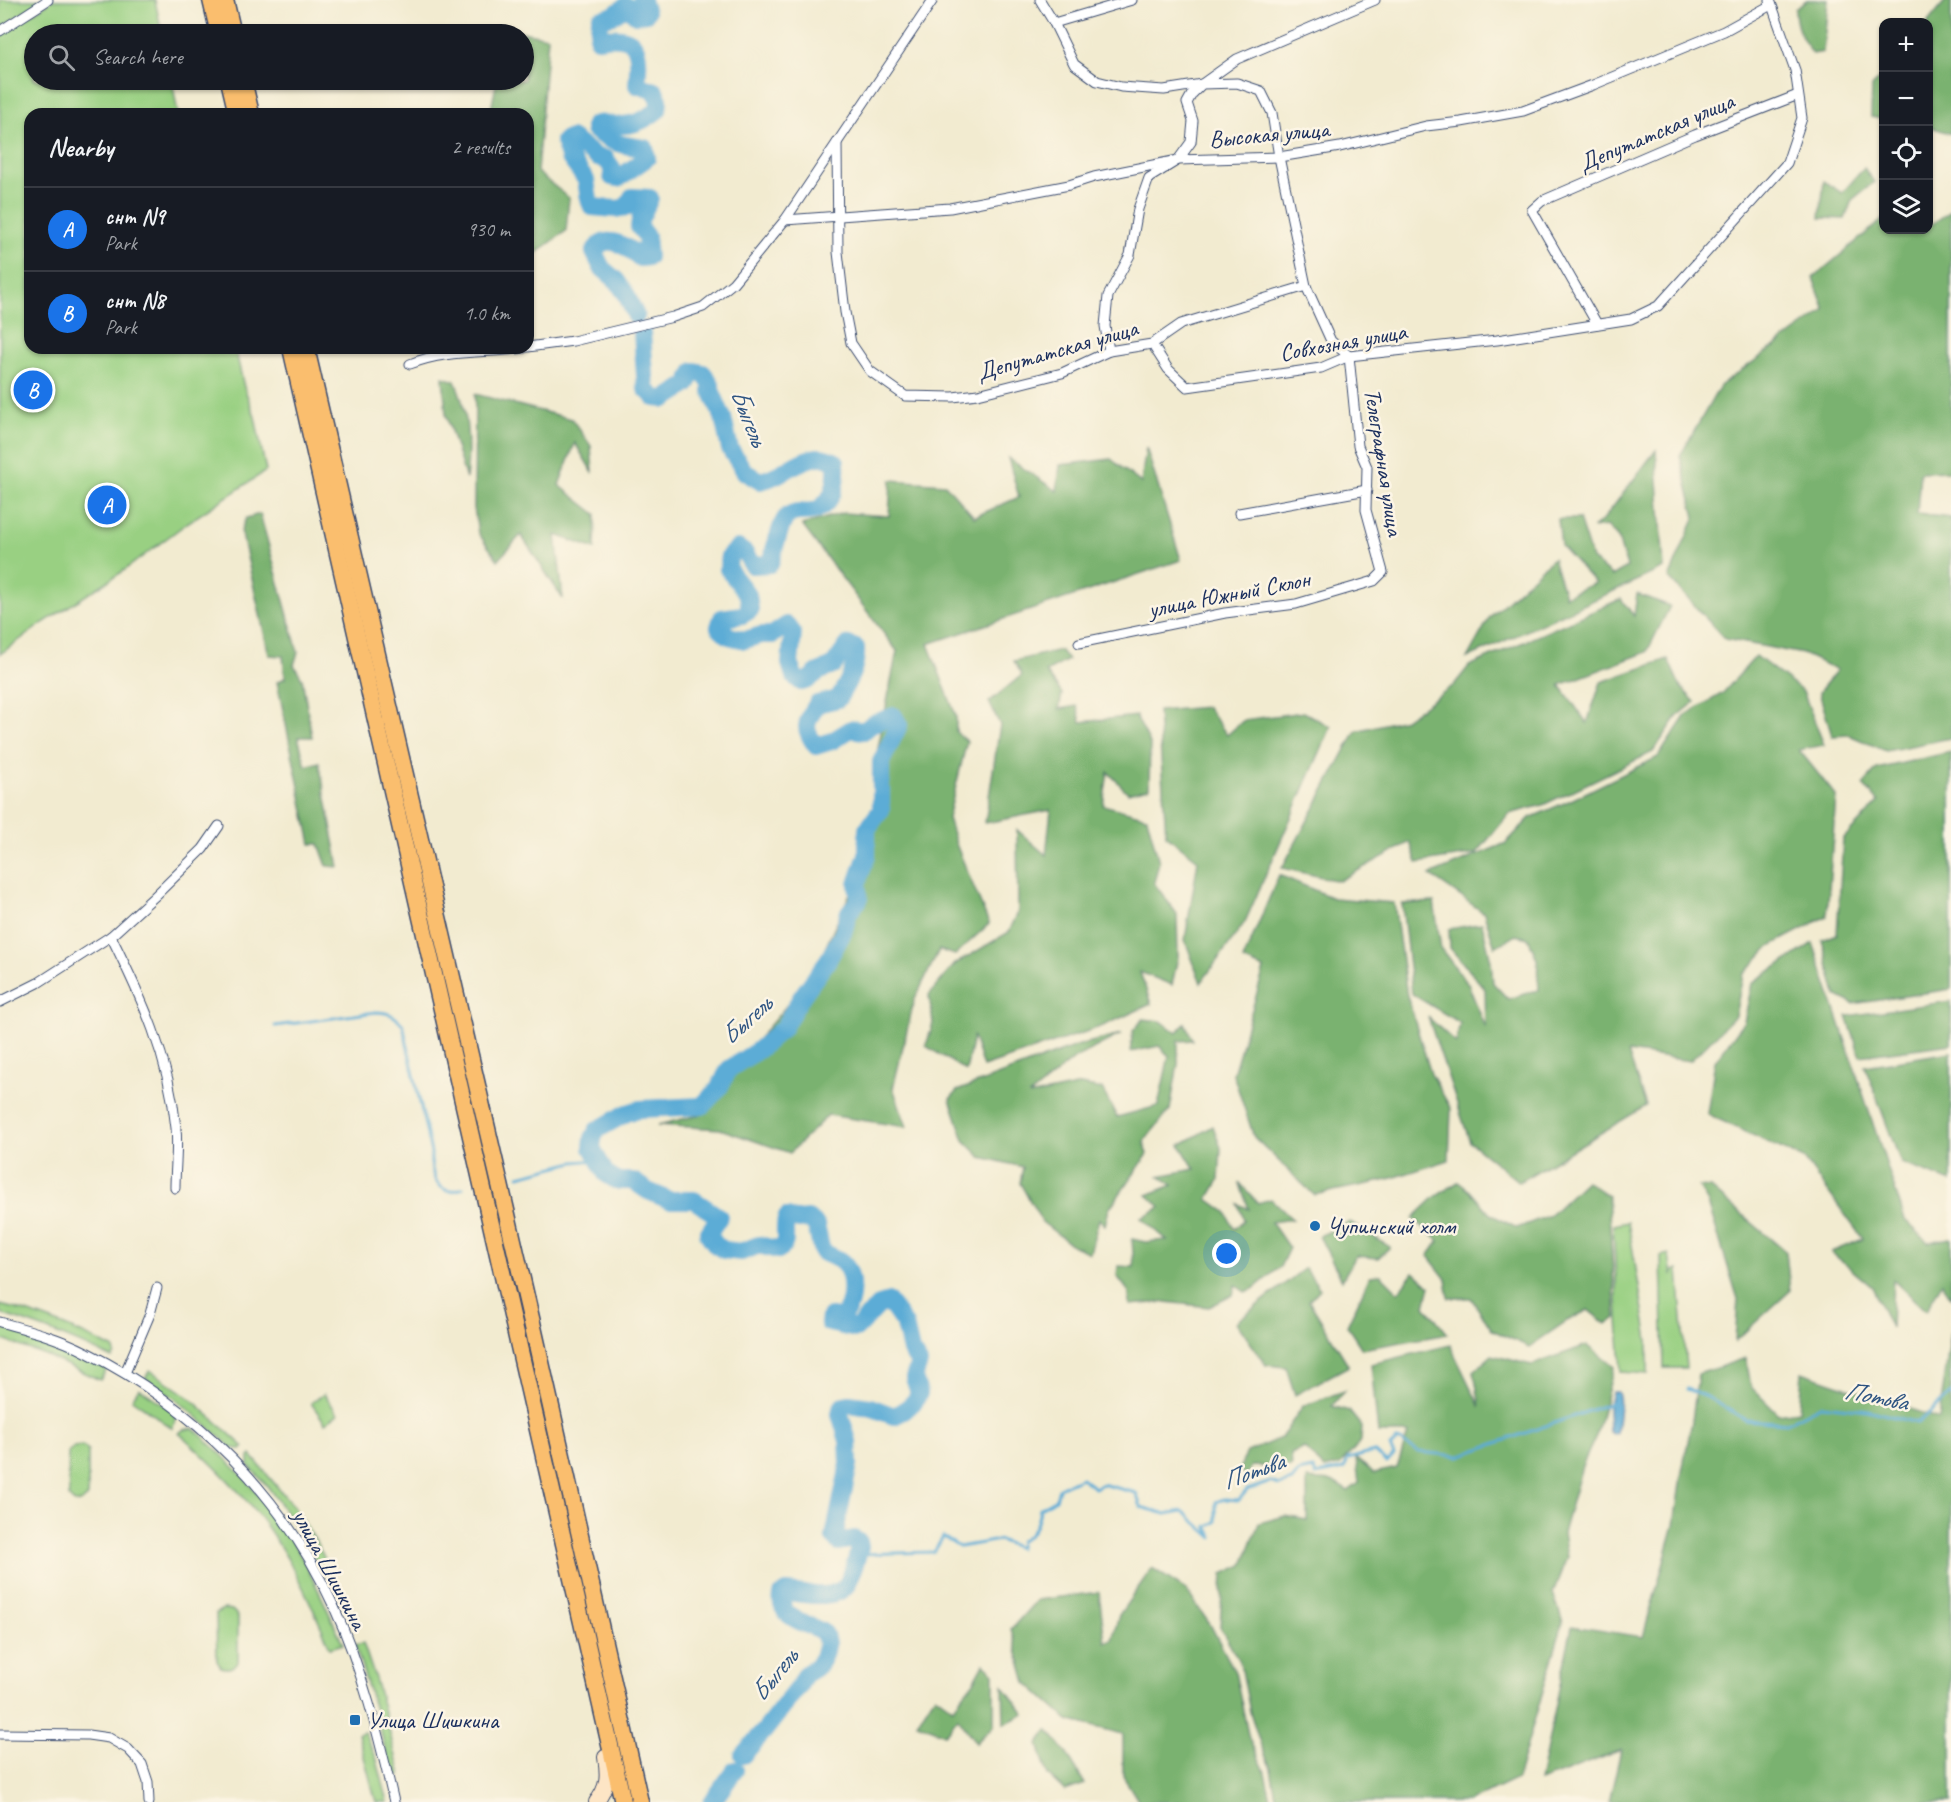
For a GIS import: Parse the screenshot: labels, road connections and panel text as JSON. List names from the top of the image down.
{
  "streets": {
    "street": [
      "Депутатская улица",
      "Высокая улица",
      "Совхозная улица",
      "Телеграфная улица",
      "улица Южный Склон",
      "улица Шишкина"
    ]
  },
  "crossings": [
    ["Депутатская улица", "Высокая улица"],
    ["Депутатская улица", "Совхозная улица"],
    ["Высокая улица", "Совхозная улица"],
    ["Совхозная улица", "Телеграфная улица"],
    ["Телеграфная улица", "улица Южный Склон"]
  ],
  "water": ["Быгель", "Потьва"],
  "places": {
    "other": ["Чупинский холм"],
    "transit": ["Улица Шишкина"]
  },
  "page": {
    "map_buttons": ["+", "−"],
    "search": "Search here",
    "heading": ["Nearby", "2 results"],
    "list": [
      {
        "mark": "A",
        "name": "снт N9",
        "note": "Park",
        "value": "930 m"
      },
      {
        "mark": "B",
        "name": "снт N8",
        "note": "Park",
        "value": "1.0 km"
      }
    ],
    "pins": ["B", "A"]
  }
}
